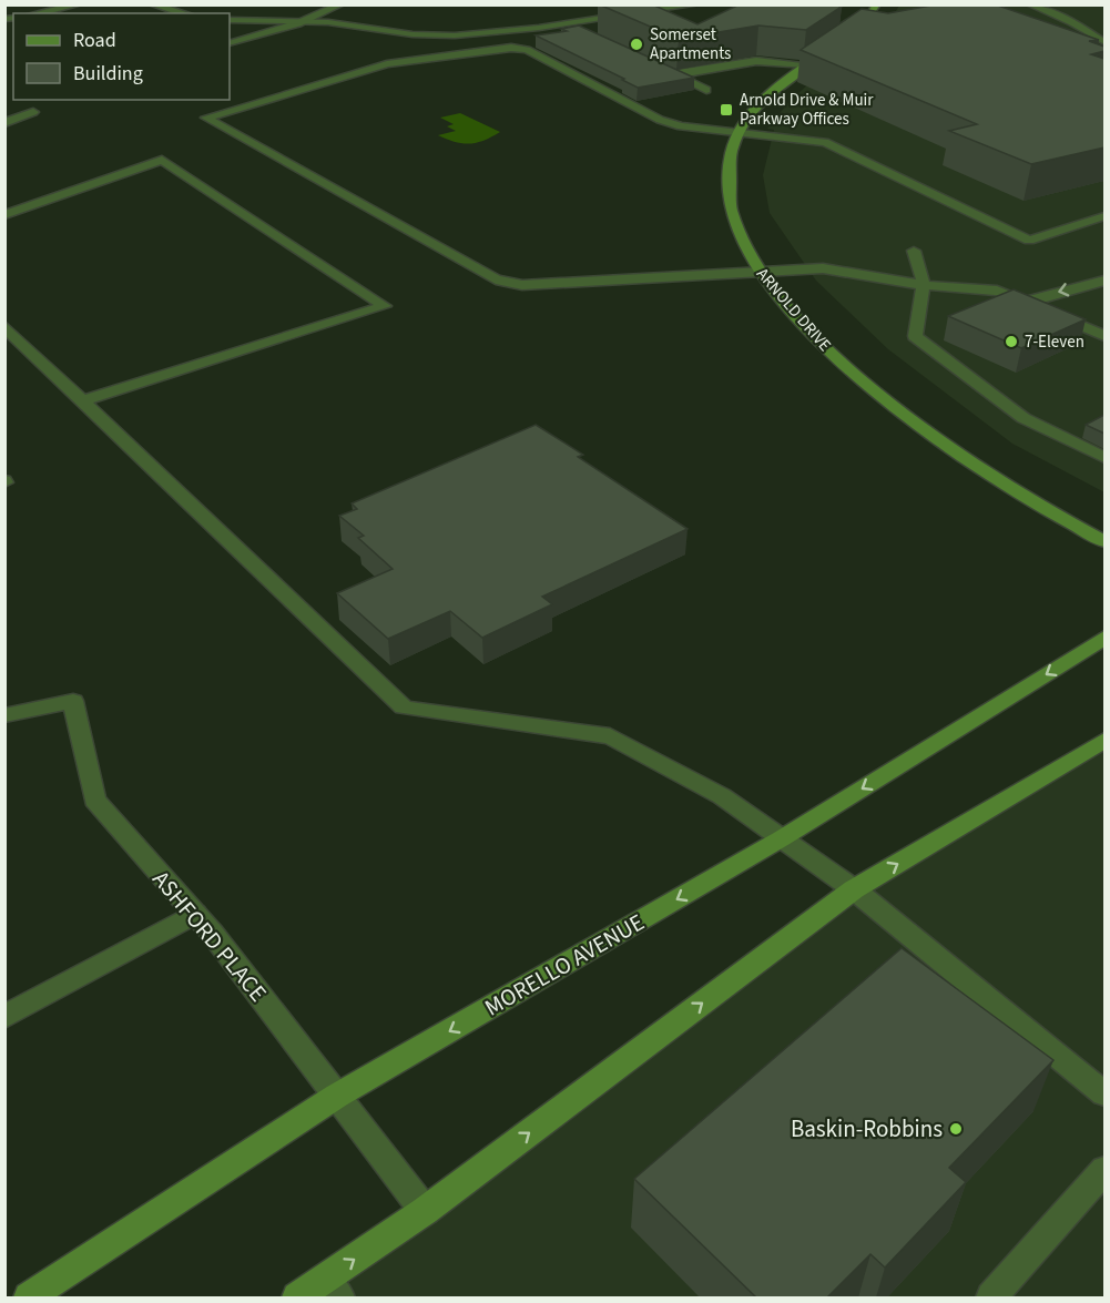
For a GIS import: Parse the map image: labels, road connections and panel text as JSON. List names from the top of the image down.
{
  "streets": {
    "street": ["ARNOLD DRIVE", "ASHFORD PLACE", "MORELLO AVENUE"]
  },
  "crossings": [
    ["ASHFORD PLACE", "MORELLO AVENUE"]
  ],
  "places": {
    "other": ["Somerset Apartments", "7-Eleven", "Baskin-Robbins"],
    "transit": ["Arnold Drive & Muir Parkway Offices"]
  },
  "legend": ["Road", "Building"]
}
